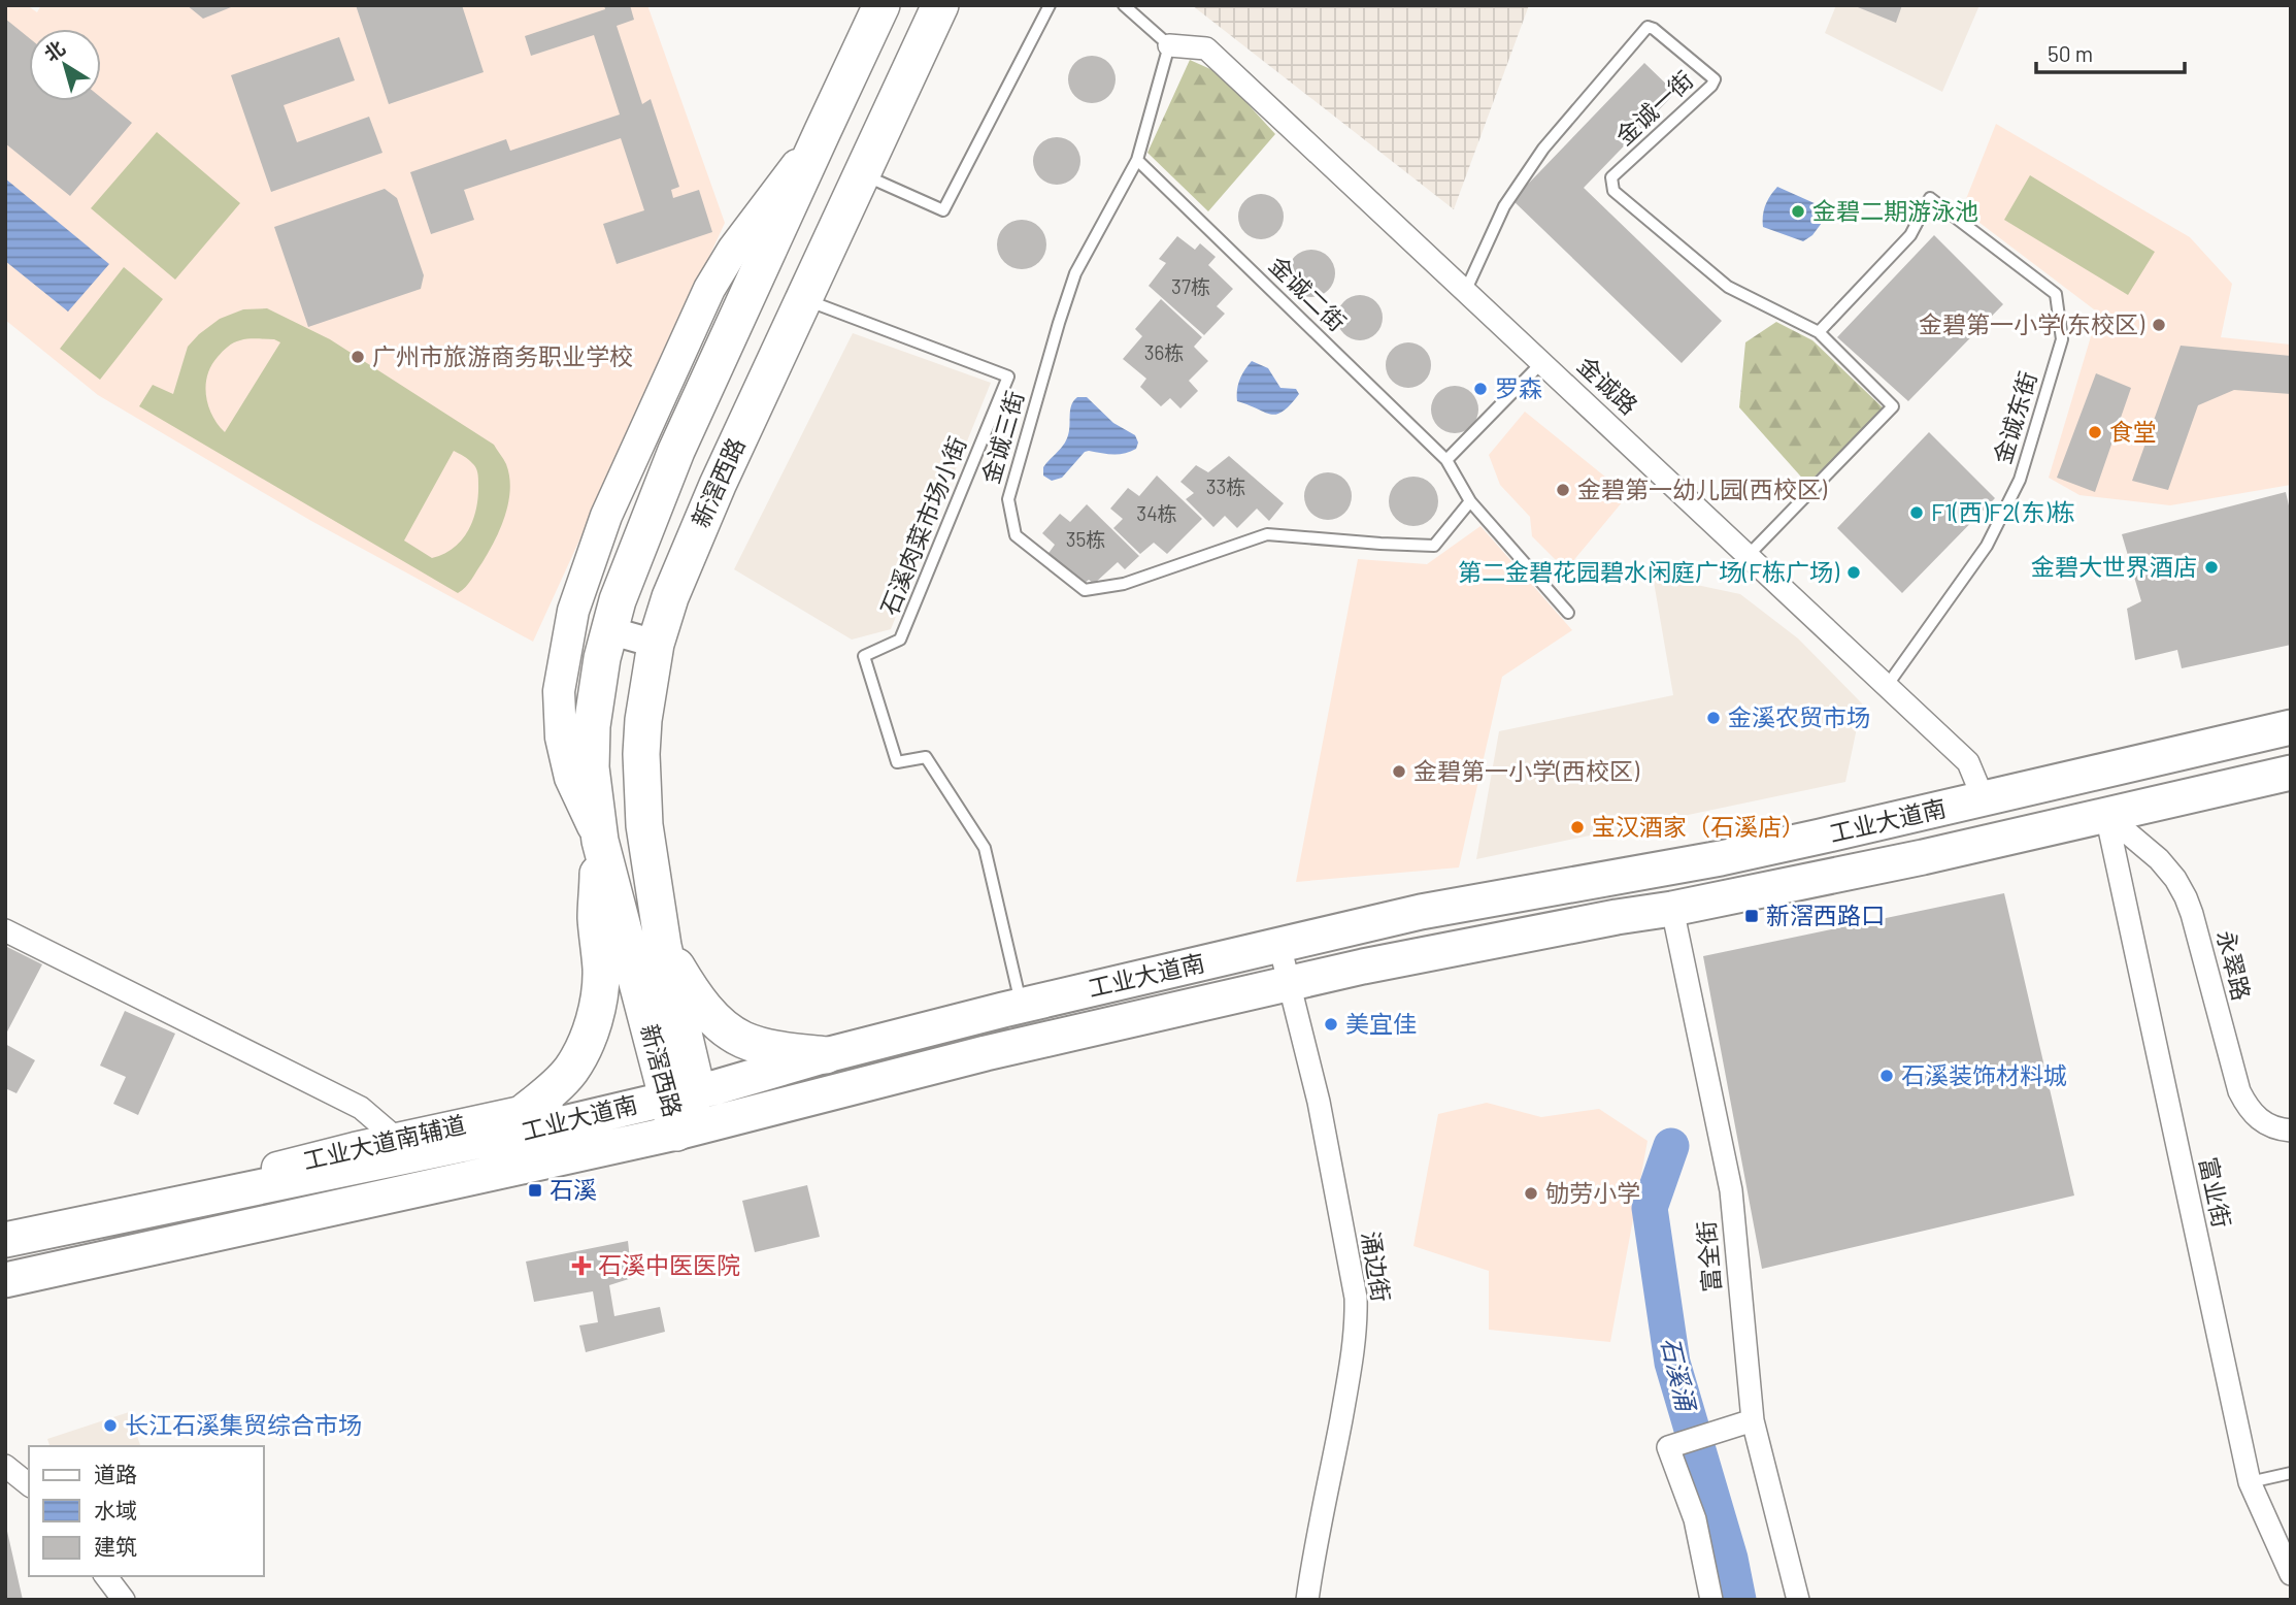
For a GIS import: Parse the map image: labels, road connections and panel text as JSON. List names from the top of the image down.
{
  "streets": {
    "highway": ["新滘西路"],
    "main road": ["工业大道南", "工业大道南辅道"],
    "street": [
      "金诚路",
      "永翠路",
      "富业街",
      "富全街",
      "涌边街"
    ],
    "lane": [
      "金诚一街",
      "金诚二街",
      "金诚东街",
      "金诚三街",
      "石溪肉菜市场小街"
    ]
  },
  "crossings": [
    ["金诚一街", "金诚路"],
    ["金诚一街", "金诚东街"],
    ["金诚二街", "金诚三街"],
    ["金诚路", "金诚东街"],
    ["金诚路", "金诚三街"],
    ["金诚路", "工业大道南"],
    ["新滘西路", "石溪肉菜市场小街"],
    ["新滘西路", "工业大道南"],
    ["新滘西路", "工业大道南辅道"],
    ["石溪肉菜市场小街", "工业大道南"],
    ["工业大道南", "工业大道南辅道"],
    ["工业大道南", "涌边街"],
    ["永翠路", "富业街"]
  ],
  "water": ["石溪涌"],
  "places": {
    "other": [
      "金碧二期游泳池",
      "金碧第一小学(东校区)",
      "广州市旅游商务职业学校",
      "罗森",
      "食堂",
      "金碧第一幼儿园(西校区)",
      "F1(西)F2(东)栋",
      "金碧大世界酒店",
      "第二金碧花园碧水闲庭广场(F栋广场)",
      "金溪农贸市场",
      "金碧第一小学(西校区)",
      "宝汉酒家（石溪店）",
      "美宜佳",
      "石溪装饰材料城",
      "劬劳小学",
      "长江石溪集贸综合市场"
    ],
    "transit": ["新滘西路口", "石溪"],
    "health": ["石溪中医医院"]
  },
  "house_numbers": [
    "37栋",
    "36栋",
    "33栋",
    "34栋",
    "35栋"
  ],
  "legend": ["道路", "水域", "建筑"],
  "scale_bar": "50 m",
  "north": "top left"
}
